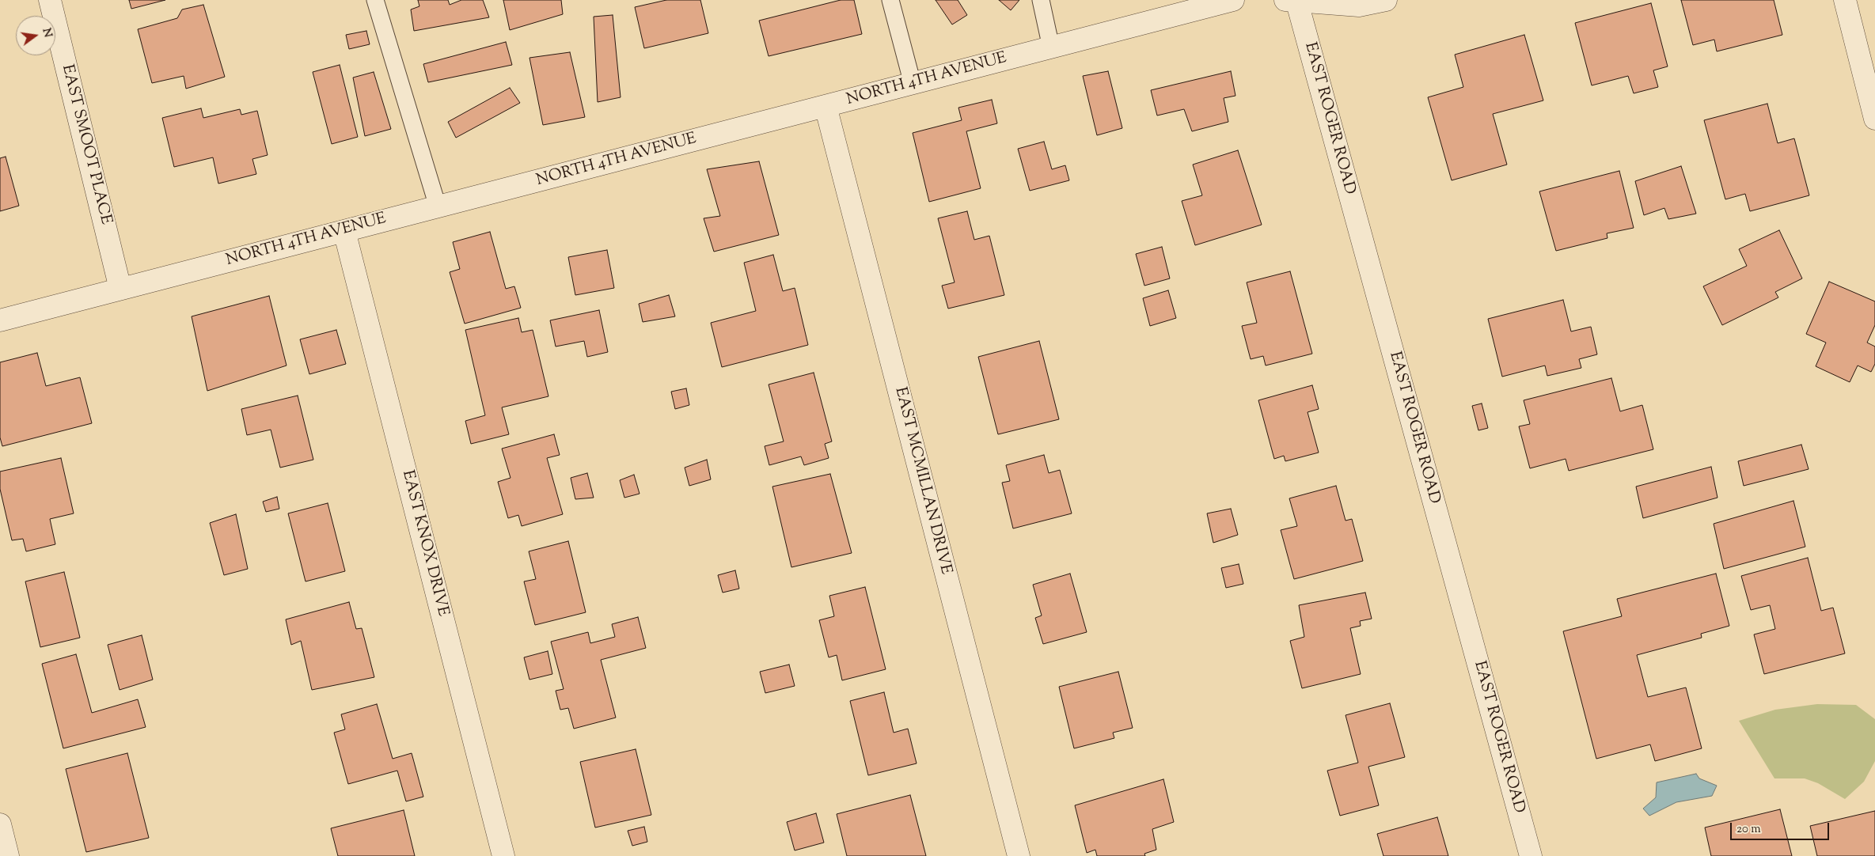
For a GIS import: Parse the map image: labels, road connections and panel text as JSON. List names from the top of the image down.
{
  "streets": {
    "street": [
      "NORTH 4TH AVENUE",
      "EAST ROGER ROAD",
      "EAST SMOOT PLACE",
      "EAST MCMILLAN DRIVE",
      "EAST KNOX DRIVE"
    ]
  },
  "crossings": [
    ["NORTH 4TH AVENUE", "EAST SMOOT PLACE"],
    ["NORTH 4TH AVENUE", "EAST MCMILLAN DRIVE"],
    ["NORTH 4TH AVENUE", "EAST KNOX DRIVE"]
  ],
  "scale_bar": "20 m",
  "north": "right"
}
